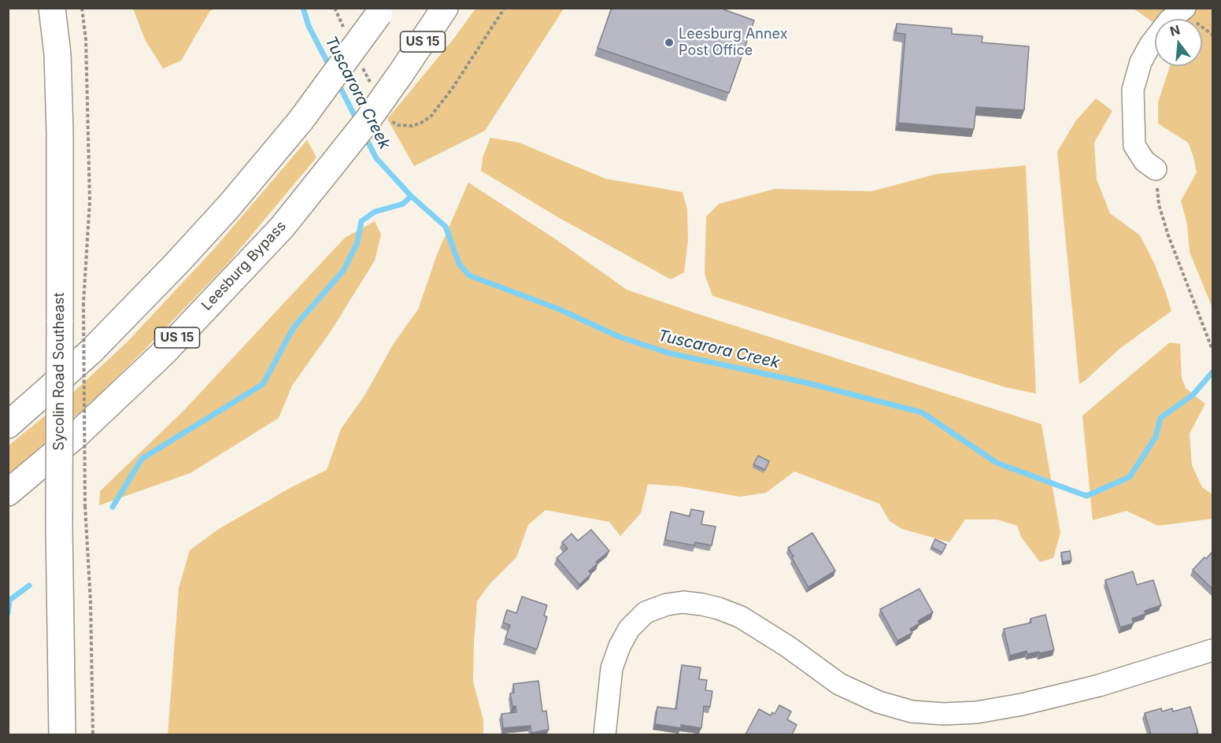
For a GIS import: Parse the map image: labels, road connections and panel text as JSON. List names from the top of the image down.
{
  "streets": {
    "main road": ["US 15", "Leesburg Bypass", "Sycolin Road Southeast"]
  },
  "water": ["Tuscarora Creek"],
  "places": ["Leesburg Annex Post Office"],
  "north": "top"
}
